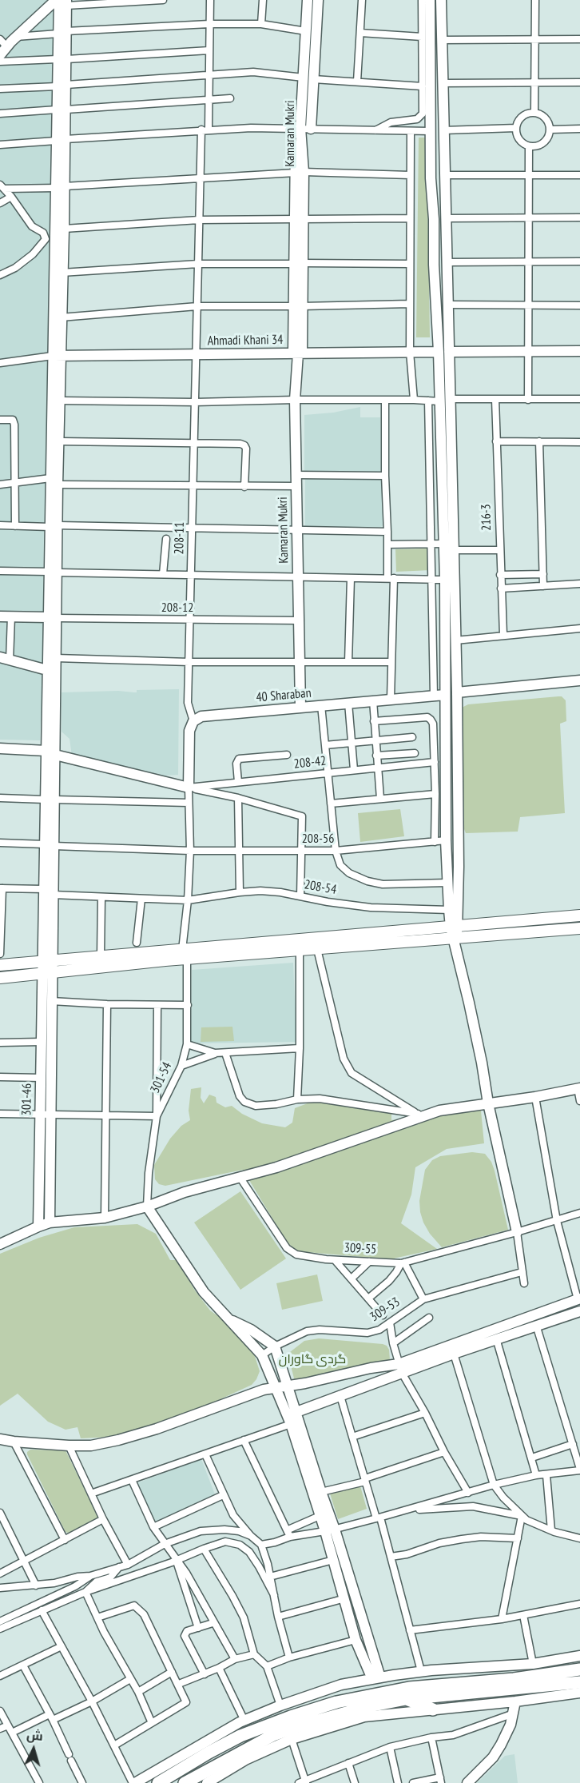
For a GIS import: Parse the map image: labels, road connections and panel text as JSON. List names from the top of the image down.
{
  "streets": {
    "main road": [
      "Kamaran Mukri",
      "Ahmadi Khani 34",
      "40 Sharaban",
      "301-46"
    ],
    "street": [
      "216-3",
      "208-11",
      "208-12",
      "208-42",
      "208-56",
      "208-54",
      "301-54",
      "309-55",
      "309-53"
    ]
  },
  "crossings": [
    ["Kamaran Mukri", "Ahmadi Khani 34"],
    ["Kamaran Mukri", "208-12"],
    ["Kamaran Mukri", "40 Sharaban"],
    ["Ahmadi Khani 34", "208-11"],
    ["208-11", "208-12"],
    ["208-11", "40 Sharaban"],
    ["208-42", "301-54"],
    ["208-56", "301-54"],
    ["208-54", "301-54"]
  ],
  "parks": ["گردی گاوران"],
  "north": "top"
}
